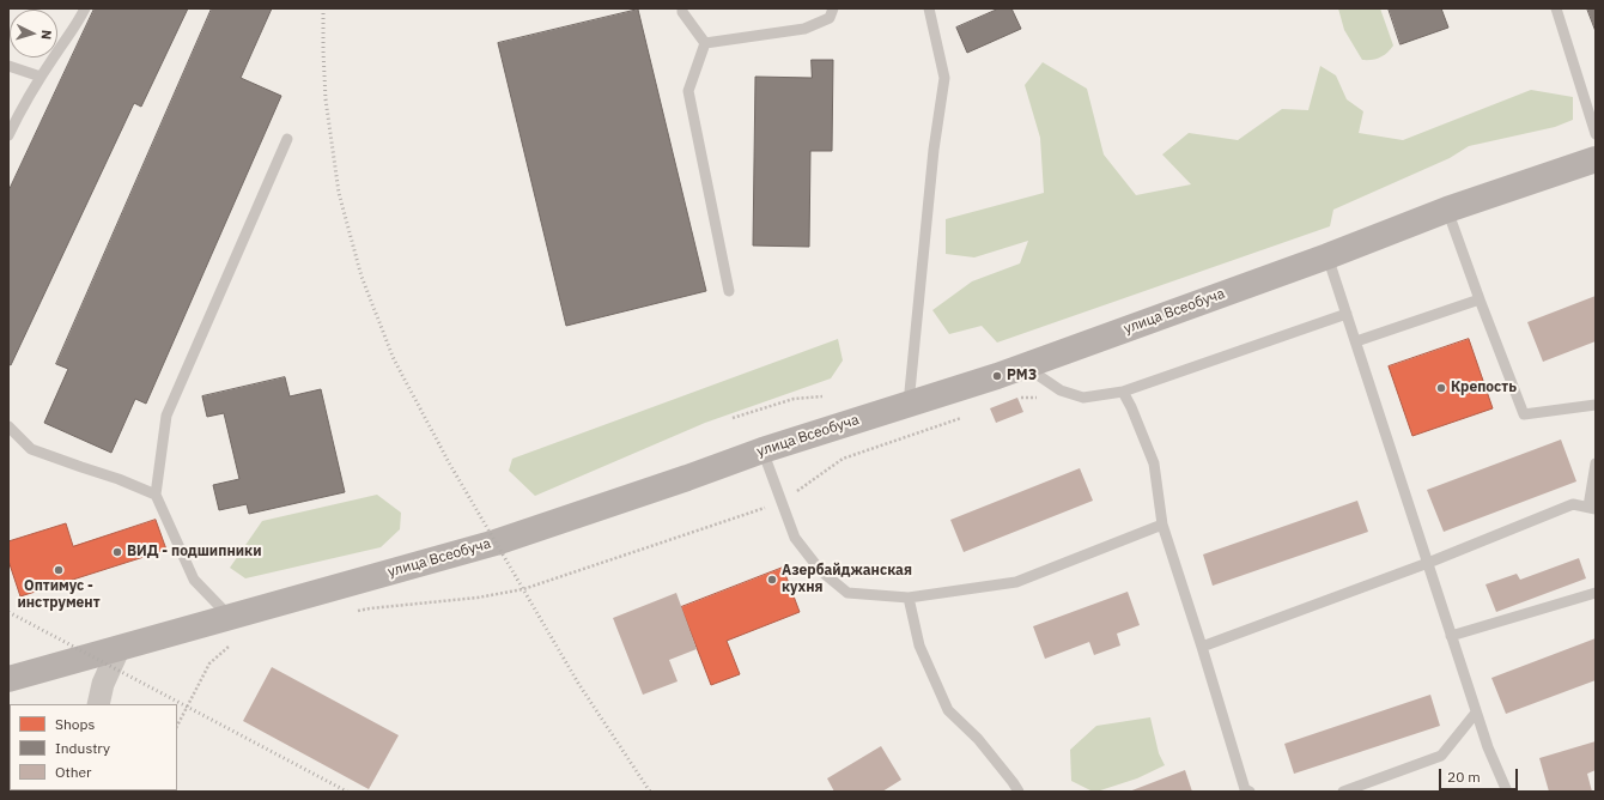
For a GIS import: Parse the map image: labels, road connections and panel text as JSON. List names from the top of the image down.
{
  "streets": {
    "main road": ["улица Всеобуча"]
  },
  "places": [
    "РМЗ",
    "Крепость",
    "ВИД - подшипники",
    "Оптимус - инструмент",
    "Азербайджанская кухня"
  ],
  "legend": ["Shops", "Industry", "Other"],
  "scale_bar": "20 m",
  "north": "right"
}
